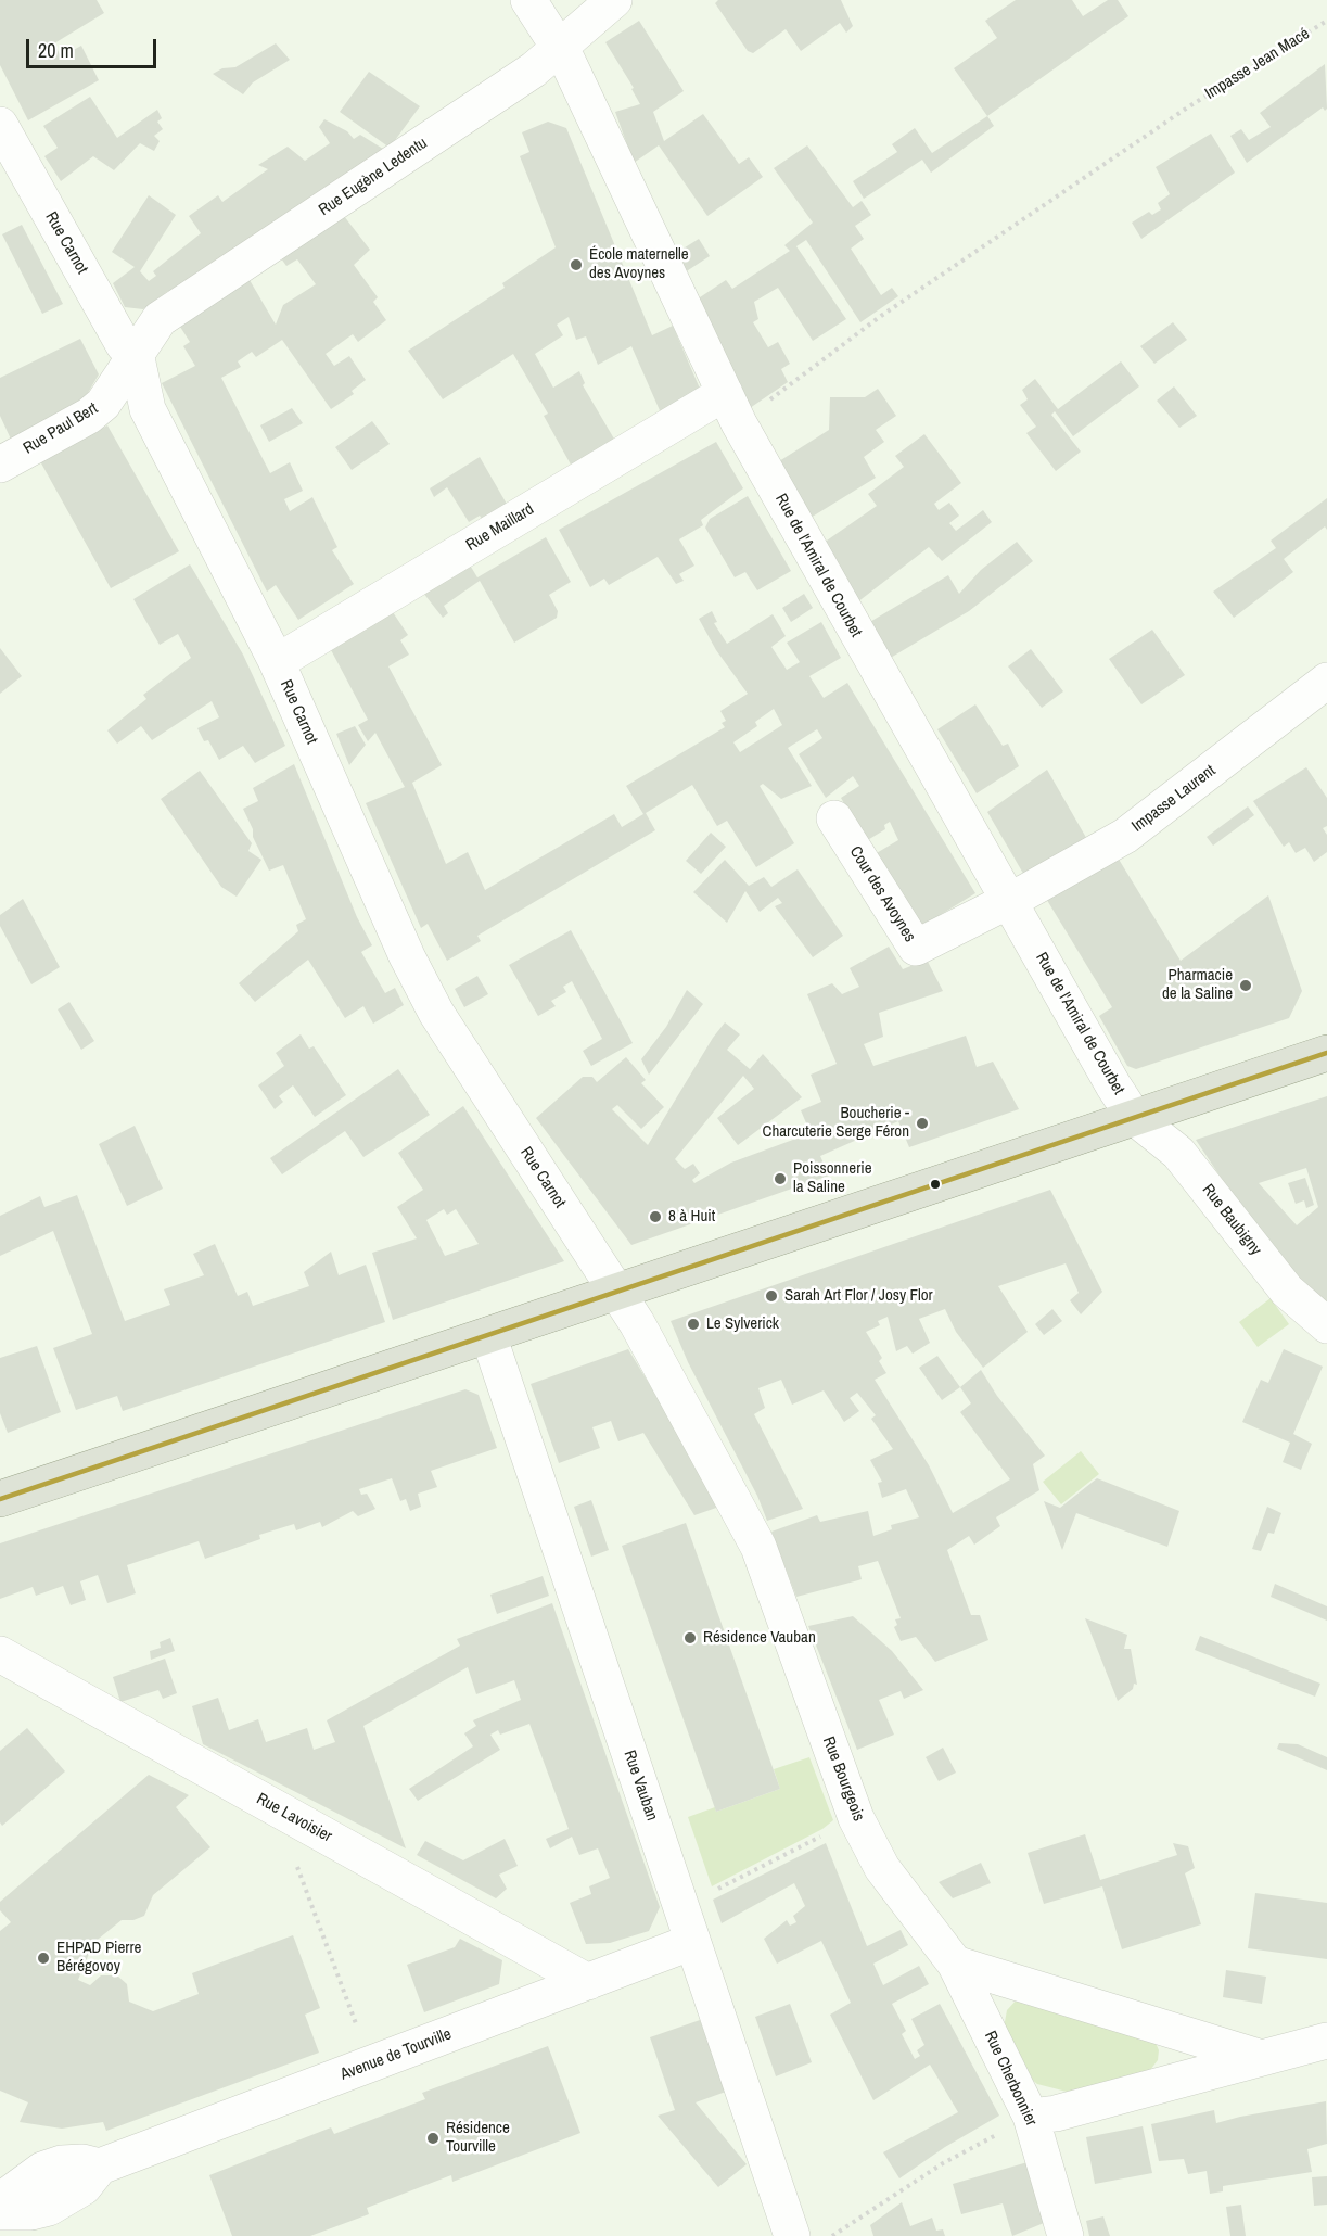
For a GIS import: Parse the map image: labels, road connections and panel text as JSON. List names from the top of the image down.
{
  "streets": {
    "street": [
      "Rue Eugène Ledentu",
      "Rue Carnot",
      "Rue Paul Bert",
      "Rue Maillard",
      "Rue de l'Amiral de Courbet",
      "Impasse Laurent",
      "Cour des Avoynes",
      "Rue Baubigny",
      "Rue Bourgeois",
      "Rue Vauban",
      "Rue Lavoisier",
      "Avenue de Tourville",
      "Rue Cherbonnier"
    ],
    "path": ["Impasse Jean Macé"]
  },
  "crossings": [
    ["Impasse Jean Macé", "Rue Maillard"],
    ["Impasse Jean Macé", "Rue de l'Amiral de Courbet"],
    ["Rue Eugène Ledentu", "Rue Carnot"],
    ["Rue Eugène Ledentu", "Rue Paul Bert"],
    ["Rue Eugène Ledentu", "Rue de l'Amiral de Courbet"],
    ["Rue Carnot", "Rue Paul Bert"],
    ["Rue Carnot", "Rue Maillard"],
    ["Rue Carnot", "Rue Bourgeois"],
    ["Rue Maillard", "Rue de l'Amiral de Courbet"],
    ["Rue de l'Amiral de Courbet", "Impasse Laurent"],
    ["Rue de l'Amiral de Courbet", "Cour des Avoynes"],
    ["Rue de l'Amiral de Courbet", "Rue Baubigny"],
    ["Impasse Laurent", "Cour des Avoynes"],
    ["Rue Bourgeois", "Rue Cherbonnier"],
    ["Rue Vauban", "Avenue de Tourville"],
    ["Rue Lavoisier", "Avenue de Tourville"]
  ],
  "places": [
    "École maternelle des Avoynes",
    "Pharmacie de la Saline",
    "Boucherie - Charcuterie Serge Féron",
    "Poissonnerie la Saline",
    "8 à Huit",
    "Sarah Art Flor / Josy Flor",
    "Le Sylverick",
    "Résidence Vauban",
    "EHPAD Pierre Bérégovoy",
    "Résidence Tourville"
  ],
  "scale_bar": "20 m"
}
